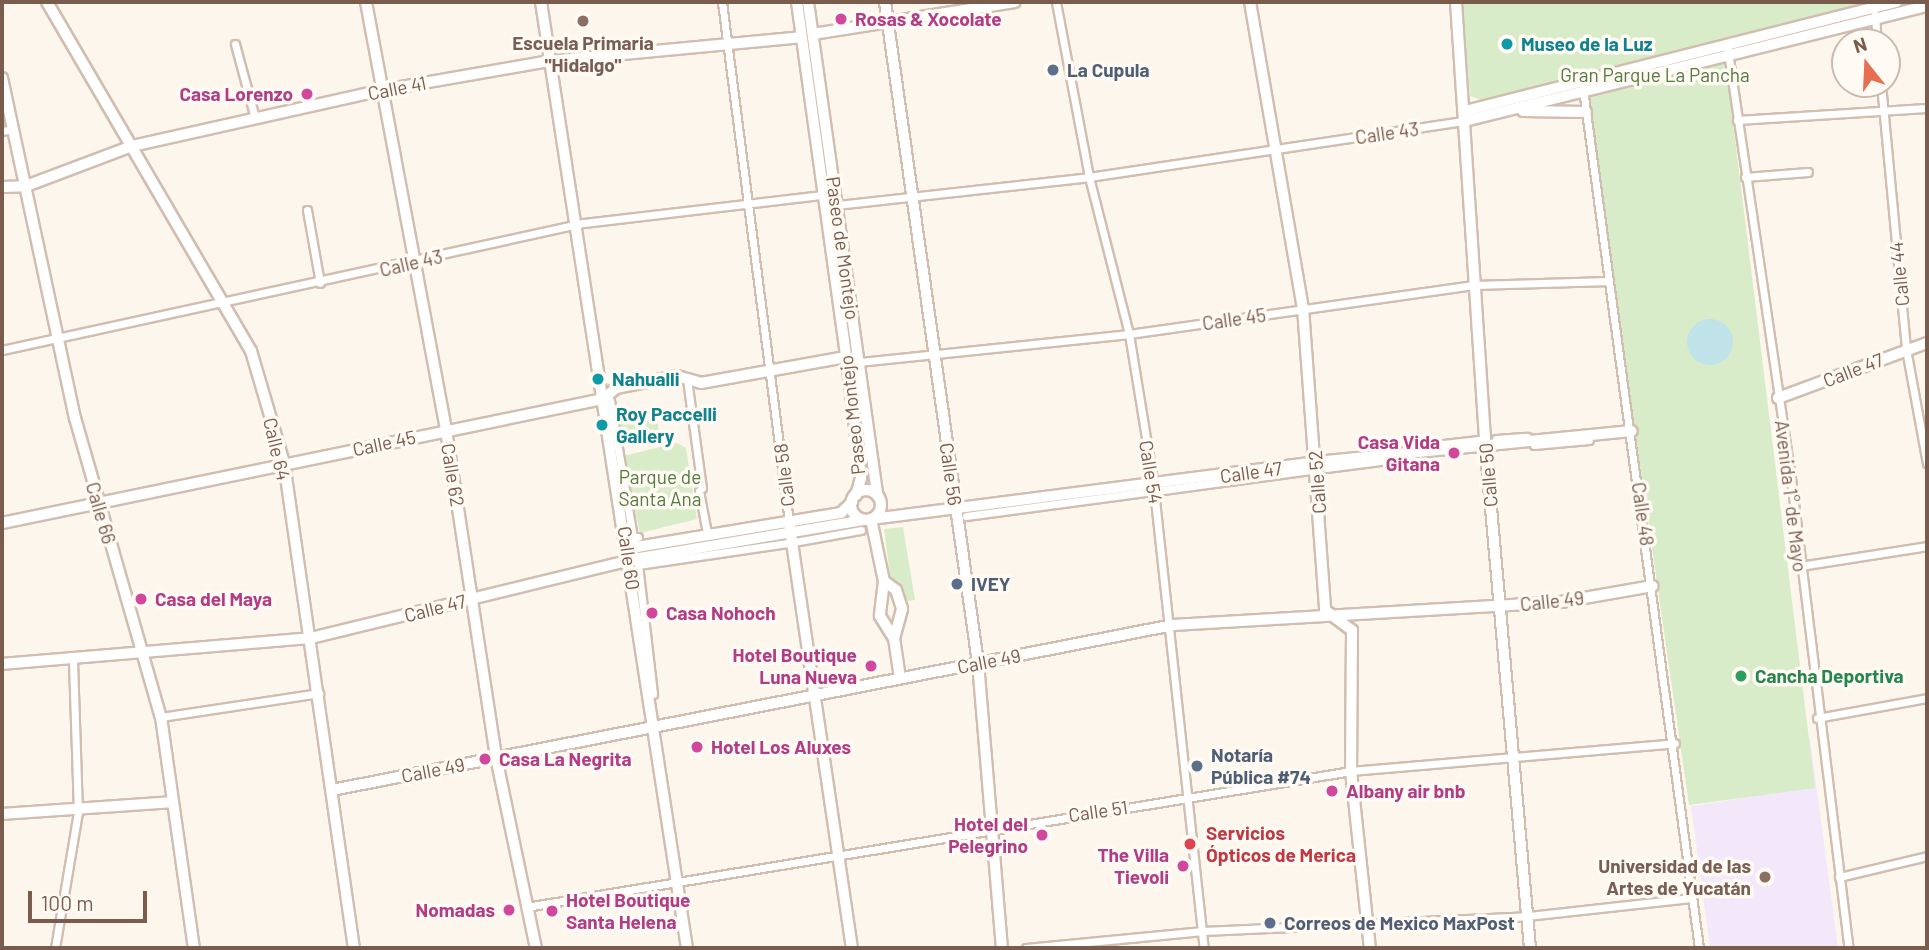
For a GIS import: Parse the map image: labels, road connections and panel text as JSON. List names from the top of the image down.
{
  "streets": {
    "street": [
      "Calle 41",
      "Calle 43",
      "Paseo de Montejo",
      "Calle 44",
      "Calle 45",
      "Calle 47",
      "Paseo Montejo",
      "Calle 64",
      "Calle 54",
      "Calle 56",
      "Calle 62",
      "Calle 58",
      "Calle 50",
      "Calle 52",
      "Avenida 1° de Mayo",
      "Calle 66",
      "Calle 48",
      "Calle 60",
      "Calle 49",
      "Calle 51"
    ]
  },
  "crossings": [
    ["Calle 41", "Paseo Montejo"],
    ["Calle 41", "Calle 64"],
    ["Calle 41", "Calle 62"],
    ["Calle 41", "Calle 58"],
    ["Calle 41", "Calle 66"],
    ["Calle 41", "Calle 60"],
    ["Calle 43", "Paseo de Montejo"],
    ["Calle 43", "Paseo Montejo"],
    ["Calle 43", "Calle 64"],
    ["Calle 43", "Calle 54"],
    ["Calle 43", "Calle 56"],
    ["Calle 43", "Calle 62"],
    ["Calle 43", "Calle 58"],
    ["Calle 43", "Calle 50"],
    ["Calle 43", "Calle 52"],
    ["Calle 43", "Avenida 1° de Mayo"],
    ["Calle 43", "Calle 66"],
    ["Calle 43", "Calle 48"],
    ["Calle 43", "Calle 60"],
    ["Paseo de Montejo", "Calle 45"],
    ["Paseo de Montejo", "Calle 47"],
    ["Calle 44", "Calle 47"],
    ["Calle 45", "Paseo Montejo"],
    ["Calle 45", "Calle 64"],
    ["Calle 45", "Calle 54"],
    ["Calle 45", "Calle 56"],
    ["Calle 45", "Calle 62"],
    ["Calle 45", "Calle 58"],
    ["Calle 45", "Calle 50"],
    ["Calle 45", "Calle 52"],
    ["Calle 45", "Calle 66"],
    ["Calle 45", "Calle 48"],
    ["Calle 45", "Calle 60"],
    ["Calle 47", "Paseo Montejo"],
    ["Calle 47", "Calle 64"],
    ["Calle 47", "Calle 54"],
    ["Calle 47", "Calle 56"],
    ["Calle 47", "Calle 62"],
    ["Calle 47", "Calle 58"],
    ["Calle 47", "Calle 50"],
    ["Calle 47", "Calle 52"],
    ["Calle 47", "Avenida 1° de Mayo"],
    ["Calle 47", "Calle 66"],
    ["Calle 47", "Calle 48"],
    ["Calle 47", "Calle 60"],
    ["Calle 64", "Calle 49"],
    ["Calle 54", "Calle 49"],
    ["Calle 54", "Calle 51"],
    ["Calle 56", "Calle 49"],
    ["Calle 56", "Calle 51"],
    ["Calle 62", "Calle 49"],
    ["Calle 62", "Calle 51"],
    ["Calle 58", "Calle 49"],
    ["Calle 58", "Calle 51"],
    ["Calle 50", "Calle 49"],
    ["Calle 50", "Calle 51"],
    ["Calle 52", "Calle 49"],
    ["Calle 52", "Calle 51"],
    ["Calle 48", "Calle 49"],
    ["Calle 48", "Calle 51"],
    ["Calle 60", "Calle 49"],
    ["Calle 60", "Calle 51"]
  ],
  "parks": ["Gran Parque La Pancha", "Parque de Santa Ana"],
  "places": [
    "Rosas & Xocolate",
    "Escuela Primaria \"Hidalgo\"",
    "Museo de la Luz",
    "La Cupula",
    "Casa Lorenzo",
    "Nahualli",
    "Roy Paccelli Gallery",
    "Casa Vida Gitana",
    "IVEY",
    "Casa del Maya",
    "Casa Nohoch",
    "Hotel Boutique Luna Nueva",
    "Cancha Deportiva",
    "Hotel Los Aluxes",
    "Casa La Negrita",
    "Notaría Pública #74",
    "Albany air bnb",
    "Hotel del Pelegrino",
    "Servicios Ópticos de Merica",
    "The Villa Tievoli",
    "Universidad de las Artes de Yucatán",
    "Nomadas",
    "Hotel Boutique Santa Helena",
    "Correos de Mexico MaxPost"
  ],
  "scale_bar": "100 m",
  "north": "top"
}
